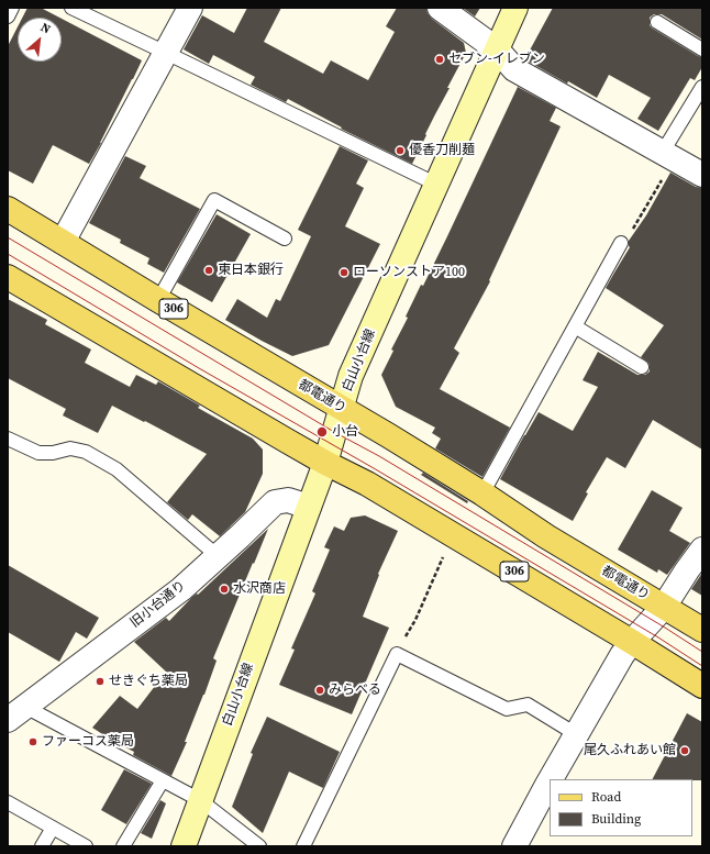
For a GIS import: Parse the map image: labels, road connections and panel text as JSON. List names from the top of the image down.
{
  "streets": {
    "main road": ["306", "白山小台線", "都電通り"],
    "street": ["旧小台通り"]
  },
  "crossings": [
    ["306", "白山小台線"],
    ["白山小台線", "都電通り"],
    ["白山小台線", "旧小台通り"]
  ],
  "places": [
    "セブン-イレブン",
    "優香刀削麺",
    "東日本銀行",
    "ローソンストア100",
    "小台",
    "水沢商店",
    "せきぐち薬局",
    "みらべる",
    "ファーコス薬局",
    "尾久ふれあい館"
  ],
  "legend": ["Road", "Building"],
  "north": "top right"
}
